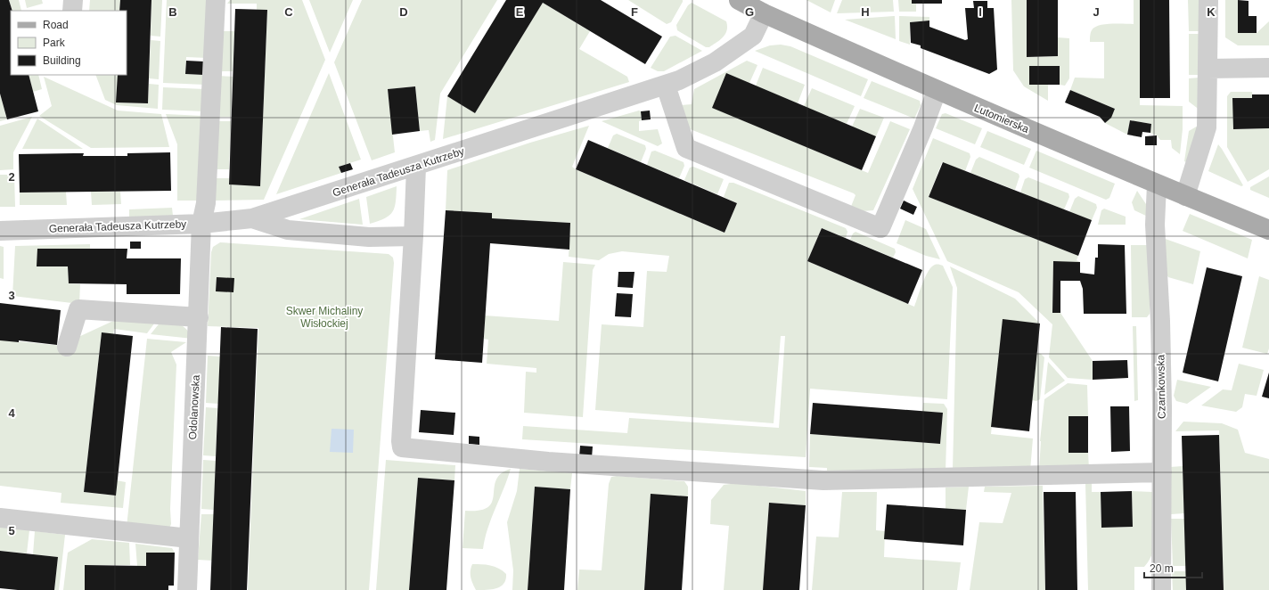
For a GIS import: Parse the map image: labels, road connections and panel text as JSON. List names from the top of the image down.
{
  "streets": {
    "main road": ["Lutomierska"],
    "street": ["Generała Tadeusza Kutrzeby", "Czarnkowska", "Odolanowska"]
  },
  "crossings": [
    ["Lutomierska", "Generała Tadeusza Kutrzeby"],
    ["Lutomierska", "Czarnkowska"],
    ["Generała Tadeusza Kutrzeby", "Odolanowska"]
  ],
  "parks": ["Skwer Michaliny Wisłockiej"],
  "legend": ["Road", "Park", "Building"],
  "scale_bar": "20 m",
  "grid": {
    "columns": [
      "B",
      "C",
      "D",
      "E",
      "F",
      "G",
      "H",
      "I",
      "J",
      "K"
    ],
    "rows": [
      "2",
      "3",
      "4",
      "5"
    ]
  }
}
